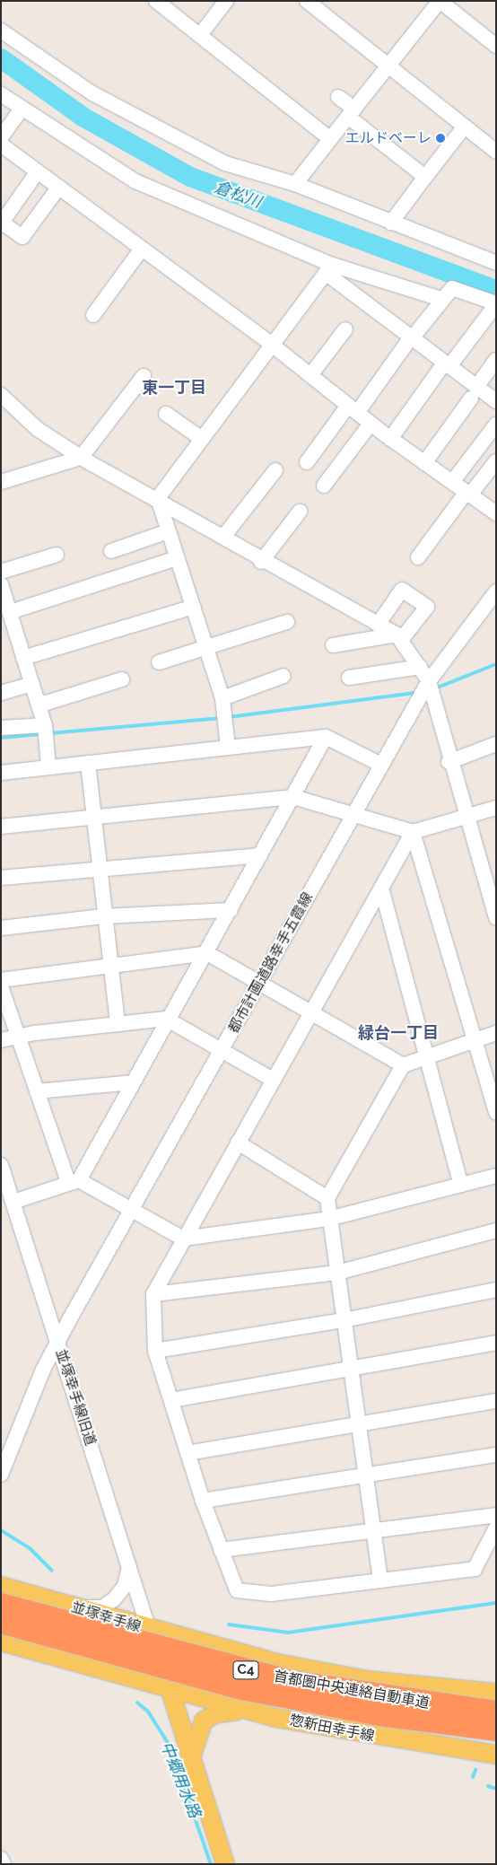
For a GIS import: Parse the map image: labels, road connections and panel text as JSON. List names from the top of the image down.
{
  "streets": {
    "highway": ["C4", "首都圏中央連絡自動車道"],
    "main road": ["並塚幸手線", "惣新田幸手線"],
    "street": ["都市計画道路幸手五霞線", "並塚幸手線旧道"]
  },
  "crossings": [
    ["都市計画道路幸手五霞線", "並塚幸手線旧道"],
    ["並塚幸手線旧道", "並塚幸手線"],
    ["並塚幸手線", "惣新田幸手線"]
  ],
  "districts": ["東一丁目", "緑台一丁目"],
  "water": ["倉松川", "中郷用水路"],
  "places": ["エルドベーレ"]
}
